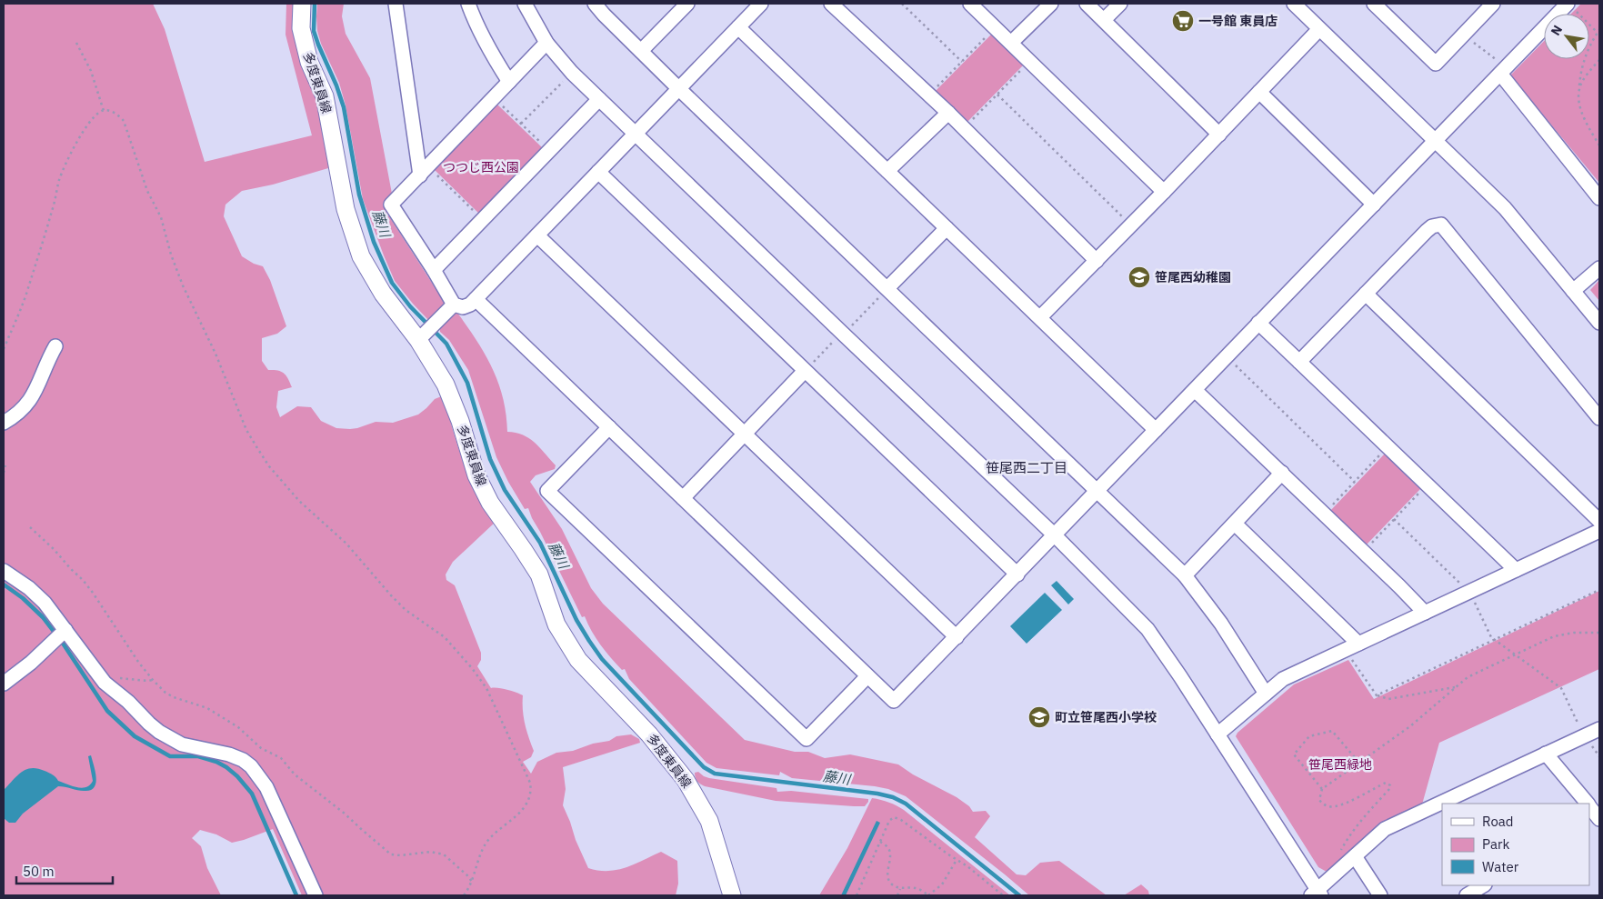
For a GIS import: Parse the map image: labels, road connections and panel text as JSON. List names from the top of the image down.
{
  "streets": {
    "main road": ["多度東員線"]
  },
  "districts": ["笹尾西二丁目"],
  "water": ["藤川"],
  "parks": ["つつじ西公園", "笹尾西緑地"],
  "places": {
    "supermarket": ["一号館 東員店"],
    "school or university": ["笹尾西幼稚園", "町立笹尾西小学校"]
  },
  "legend": ["Road", "Park", "Water"],
  "scale_bar": "50 m",
  "north": "top left"
}
